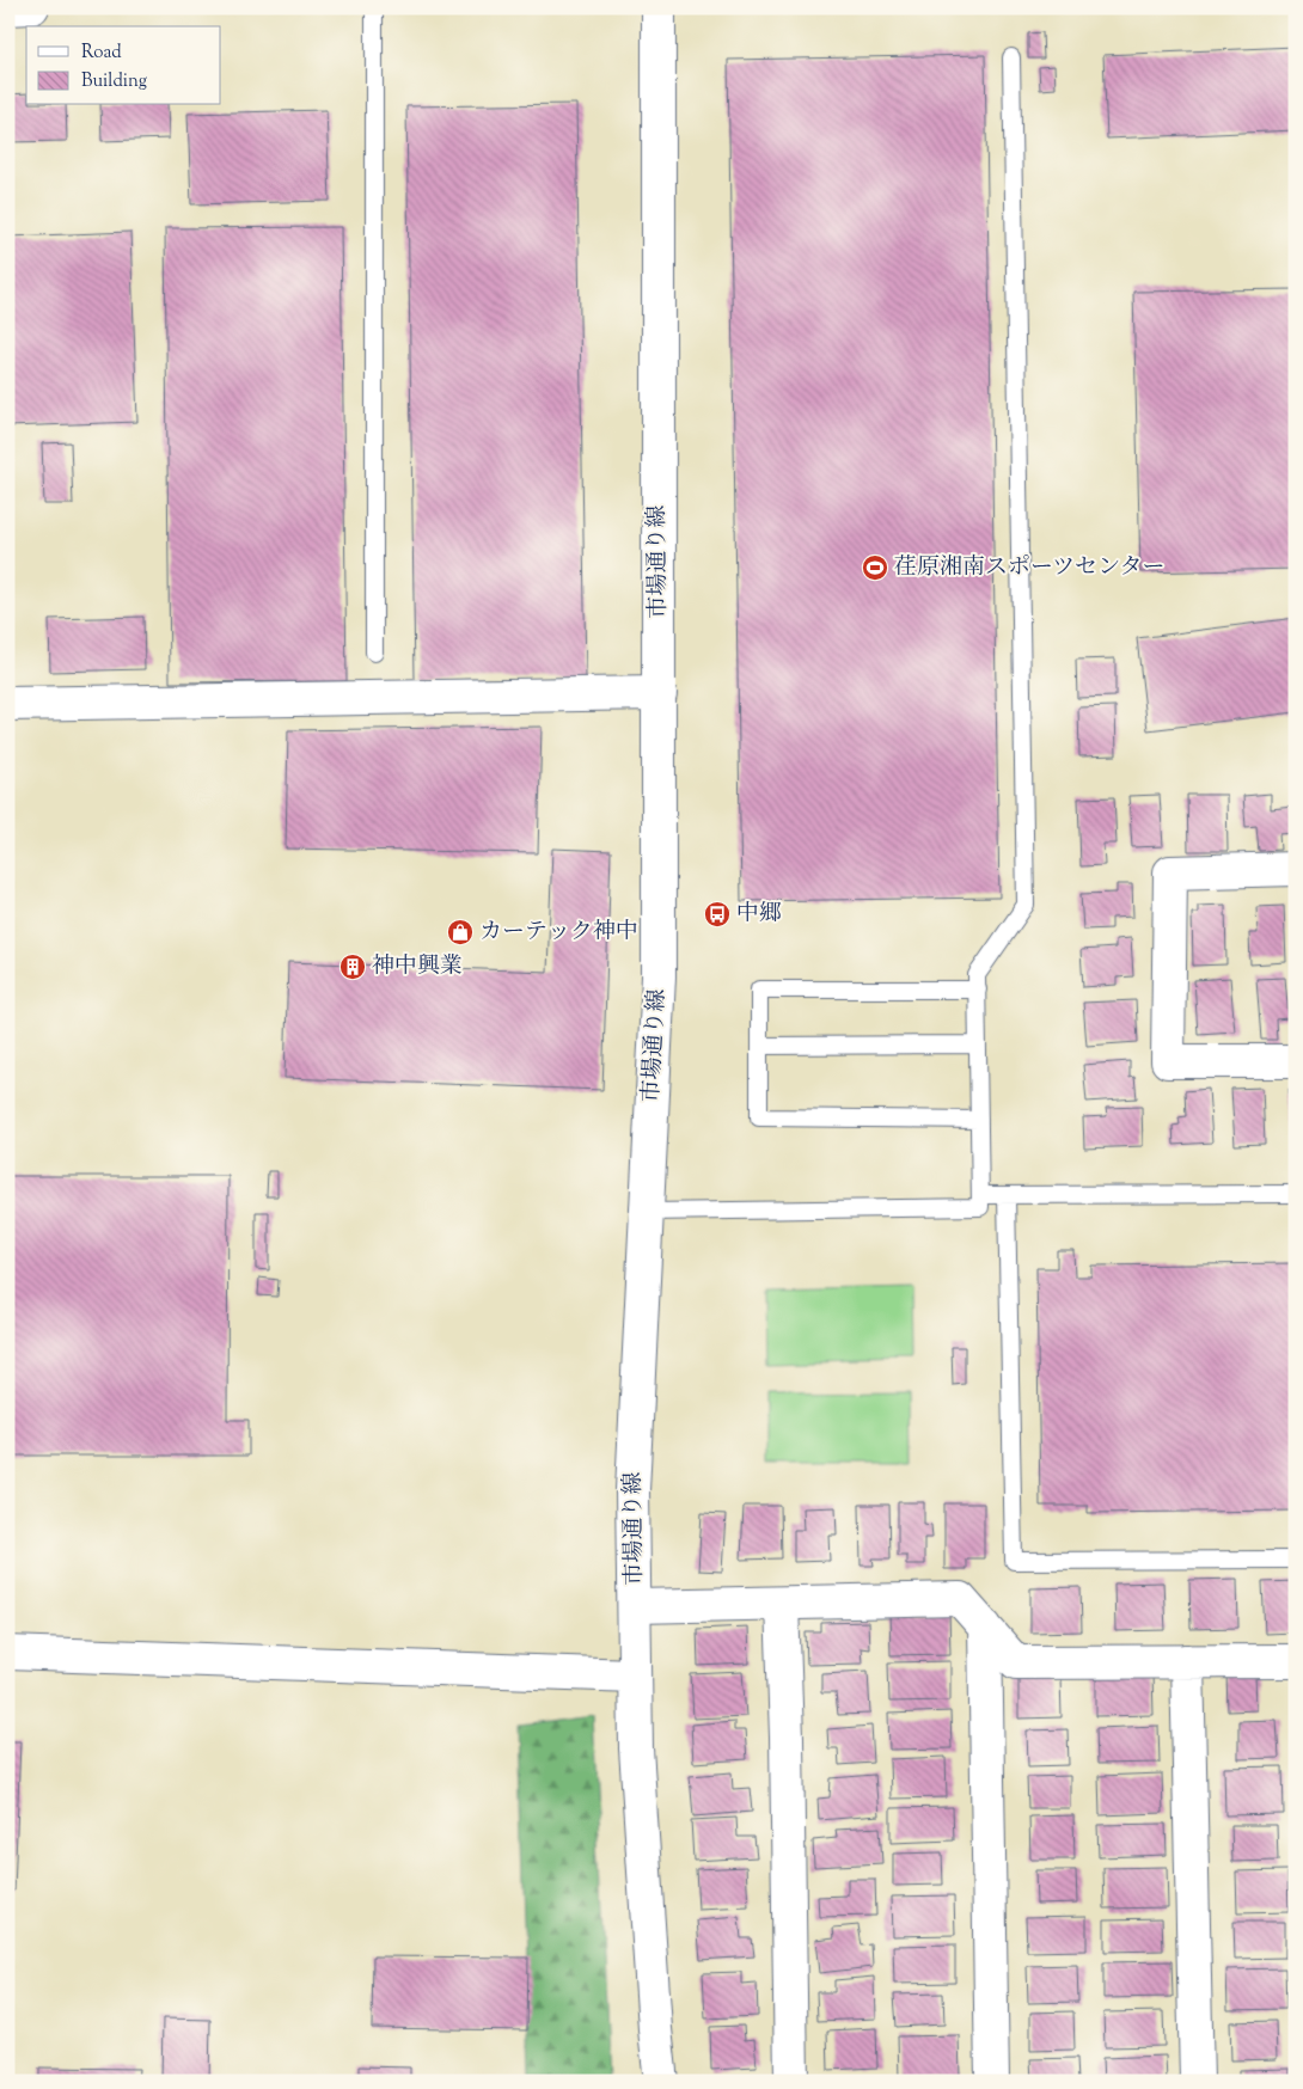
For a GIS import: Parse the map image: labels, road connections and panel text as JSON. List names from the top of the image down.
{
  "streets": {
    "street": ["市場通り線"]
  },
  "places": {
    "sports": ["荏原湘南スポーツセンター"],
    "bus stop": ["中郷"],
    "shop": ["カーテック神中"],
    "building": ["神中興業"]
  },
  "legend": ["Road", "Building"]
}
